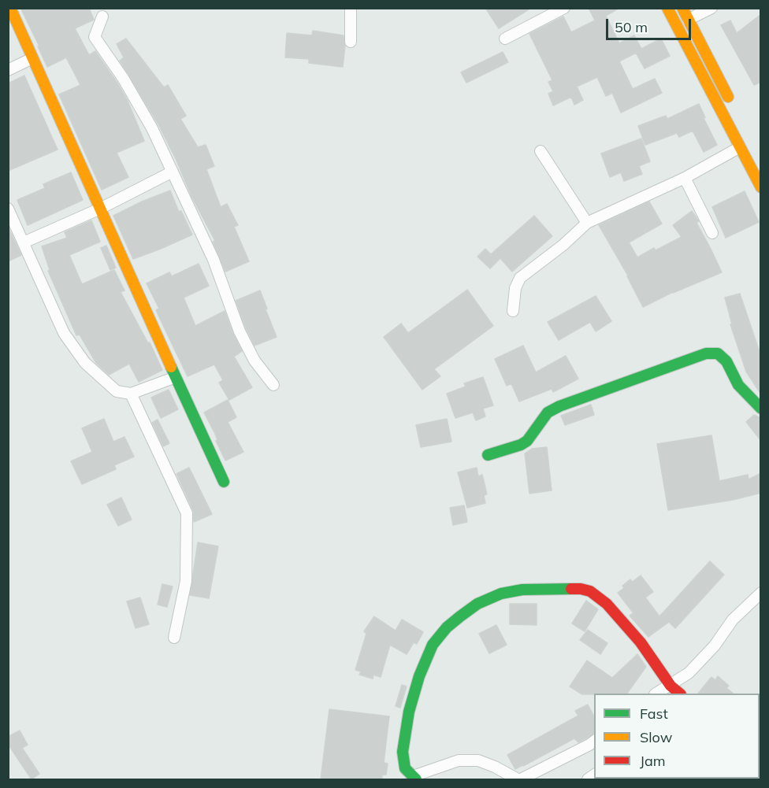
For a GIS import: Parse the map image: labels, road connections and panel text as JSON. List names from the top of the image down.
{
  "legend": ["Fast", "Slow", "Jam"],
  "scale_bar": "50 m"
}
